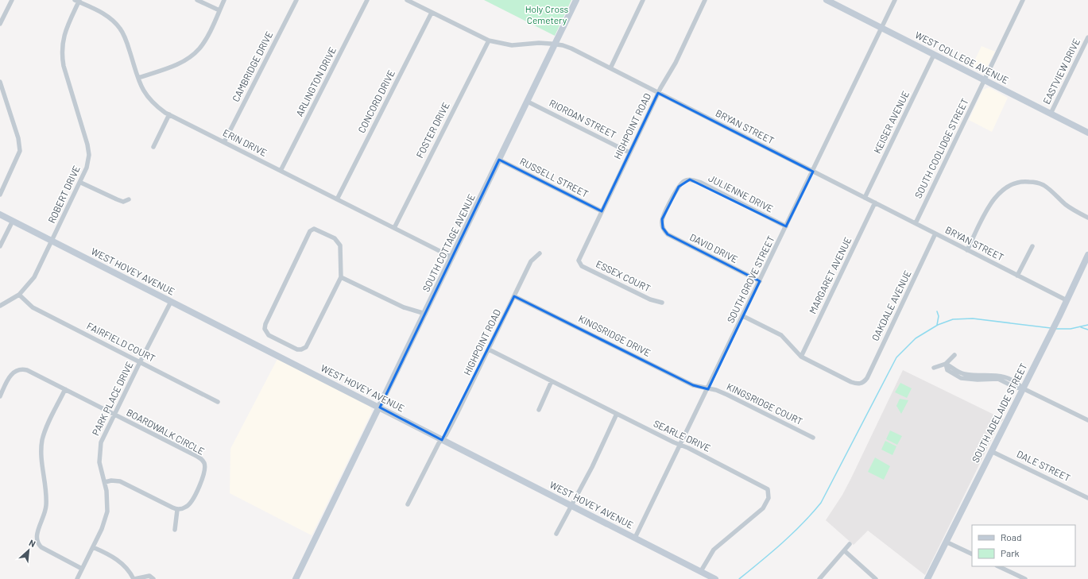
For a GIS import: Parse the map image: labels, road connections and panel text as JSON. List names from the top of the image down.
{
  "streets": {
    "main road": [
      "WEST COLLEGE AVENUE",
      "SOUTH COTTAGE AVENUE",
      "WEST HOVEY AVENUE",
      "SOUTH ADELAIDE STREET"
    ],
    "street": [
      "CAMBRIDGE DRIVE",
      "EASTVIEW DRIVE",
      "ARLINGTON DRIVE",
      "CONCORD DRIVE",
      "RIORDAN STREET",
      "KEISER AVENUE",
      "HIGHPOINT ROAD",
      "BRYAN STREET",
      "FOSTER DRIVE",
      "ERIN DRIVE",
      "SOUTH COOLIDGE STREET",
      "RUSSELL STREET",
      "JULIENNE DRIVE",
      "ROBERT DRIVE",
      "DAVID DRIVE",
      "MARGARET AVENUE",
      "ESSEX COURT",
      "SOUTH GROVE STREET",
      "OAKDALE AVENUE",
      "KINGSRIDGE DRIVE",
      "FAIRFIELD COURT",
      "PARK PLACE DRIVE",
      "KINGSRIDGE COURT",
      "BOARDWALK CIRCLE",
      "SEARLE DRIVE",
      "DALE STREET"
    ]
  },
  "crossings": [
    ["WEST COLLEGE AVENUE", "EASTVIEW DRIVE"],
    ["WEST COLLEGE AVENUE", "KEISER AVENUE"],
    ["WEST COLLEGE AVENUE", "SOUTH COOLIDGE STREET"],
    ["WEST COLLEGE AVENUE", "SOUTH GROVE STREET"],
    ["CAMBRIDGE DRIVE", "ERIN DRIVE"],
    ["ARLINGTON DRIVE", "ERIN DRIVE"],
    ["CONCORD DRIVE", "BRYAN STREET"],
    ["CONCORD DRIVE", "ERIN DRIVE"],
    ["RIORDAN STREET", "HIGHPOINT ROAD"],
    ["RIORDAN STREET", "SOUTH COTTAGE AVENUE"],
    ["KEISER AVENUE", "BRYAN STREET"],
    ["HIGHPOINT ROAD", "BRYAN STREET"],
    ["HIGHPOINT ROAD", "RUSSELL STREET"],
    ["HIGHPOINT ROAD", "WEST HOVEY AVENUE"],
    ["HIGHPOINT ROAD", "ESSEX COURT"],
    ["HIGHPOINT ROAD", "KINGSRIDGE DRIVE"],
    ["HIGHPOINT ROAD", "SEARLE DRIVE"],
    ["BRYAN STREET", "FOSTER DRIVE"],
    ["BRYAN STREET", "SOUTH COOLIDGE STREET"],
    ["BRYAN STREET", "SOUTH COTTAGE AVENUE"],
    ["BRYAN STREET", "MARGARET AVENUE"],
    ["BRYAN STREET", "SOUTH GROVE STREET"],
    ["BRYAN STREET", "OAKDALE AVENUE"],
    ["BRYAN STREET", "SOUTH ADELAIDE STREET"],
    ["FOSTER DRIVE", "ERIN DRIVE"],
    ["ERIN DRIVE", "ROBERT DRIVE"],
    ["ERIN DRIVE", "SOUTH COTTAGE AVENUE"],
    ["RUSSELL STREET", "SOUTH COTTAGE AVENUE"],
    ["JULIENNE DRIVE", "DAVID DRIVE"],
    ["JULIENNE DRIVE", "SOUTH GROVE STREET"],
    ["ROBERT DRIVE", "WEST HOVEY AVENUE"],
    ["ROBERT DRIVE", "FAIRFIELD COURT"],
    ["SOUTH COTTAGE AVENUE", "WEST HOVEY AVENUE"],
    ["DAVID DRIVE", "SOUTH GROVE STREET"],
    ["WEST HOVEY AVENUE", "SOUTH GROVE STREET"],
    ["WEST HOVEY AVENUE", "PARK PLACE DRIVE"],
    ["WEST HOVEY AVENUE", "SEARLE DRIVE"],
    ["MARGARET AVENUE", "OAKDALE AVENUE"],
    ["SOUTH GROVE STREET", "KINGSRIDGE DRIVE"],
    ["SOUTH GROVE STREET", "KINGSRIDGE COURT"],
    ["SOUTH GROVE STREET", "SEARLE DRIVE"],
    ["KINGSRIDGE DRIVE", "KINGSRIDGE COURT"],
    ["FAIRFIELD COURT", "PARK PLACE DRIVE"],
    ["PARK PLACE DRIVE", "BOARDWALK CIRCLE"],
    ["SOUTH ADELAIDE STREET", "DALE STREET"]
  ],
  "parks": ["Holy Cross Cemetery"],
  "legend": ["Road", "Park"],
  "north": "top right"
}
